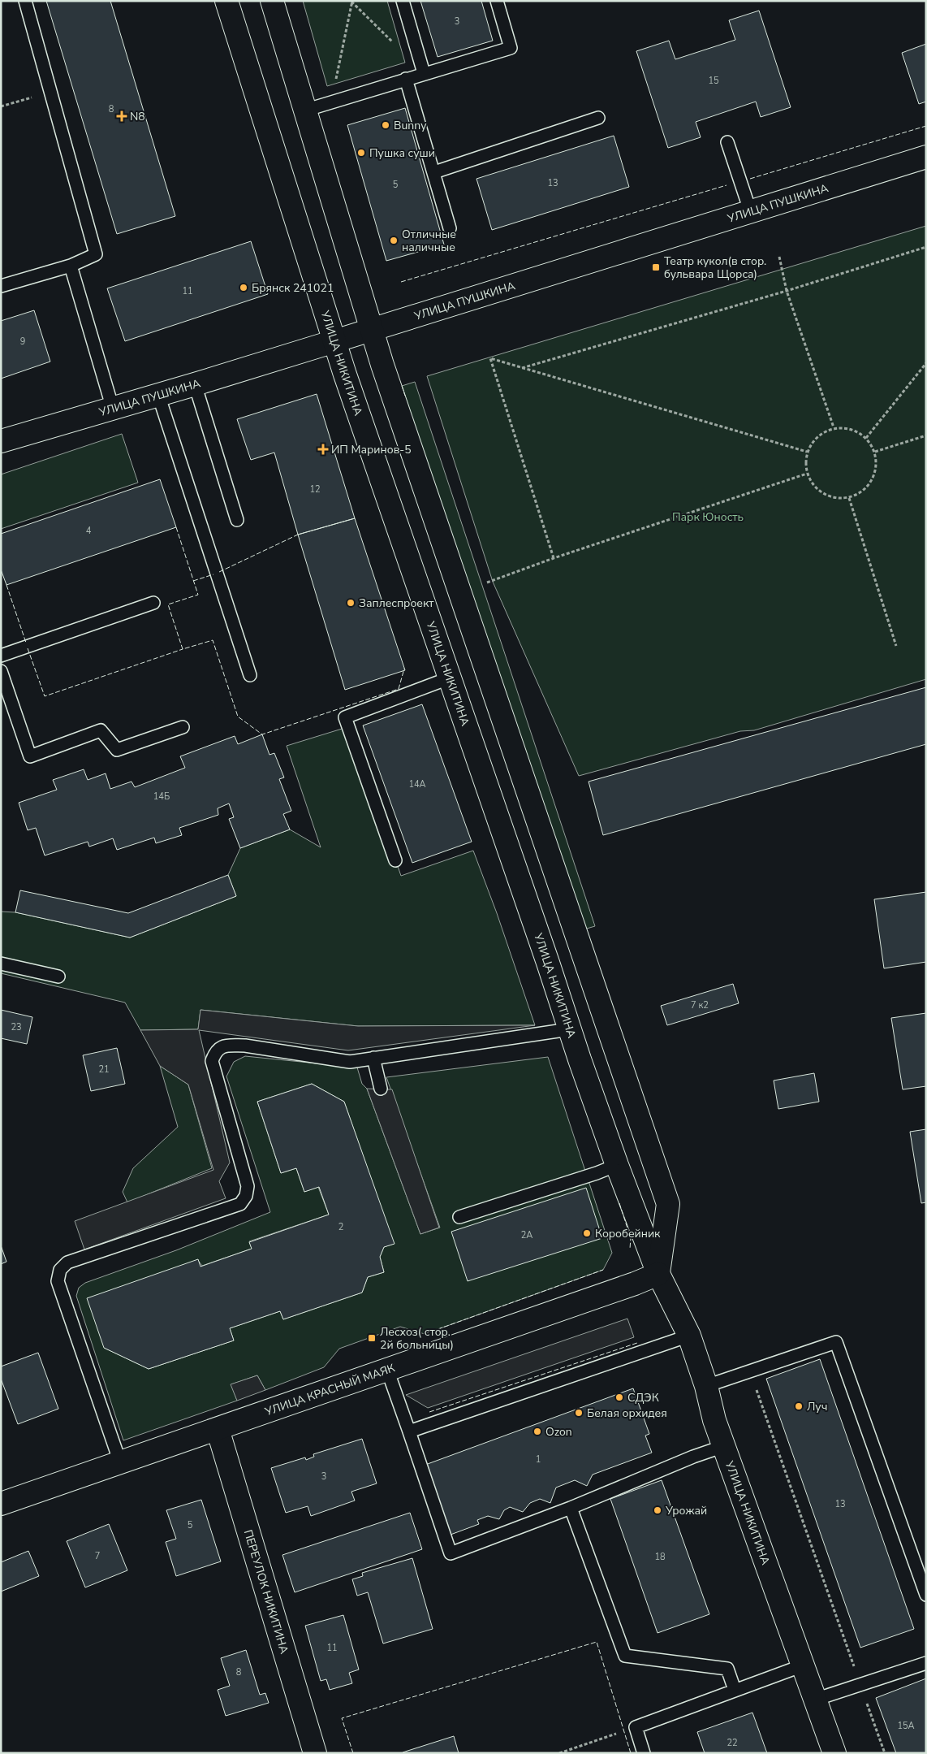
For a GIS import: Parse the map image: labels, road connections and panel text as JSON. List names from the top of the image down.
{
  "streets": {
    "main road": [
      "УЛИЦА ПУШКИНА",
      "УЛИЦА НИКИТИНА",
      "УЛИЦА КРАСНЫЙ МАЯК",
      "ПЕРЕУЛОК НИКИТИНА"
    ]
  },
  "crossings": [
    ["УЛИЦА ПУШКИНА", "УЛИЦА НИКИТИНА"],
    ["УЛИЦА НИКИТИНА", "УЛИЦА КРАСНЫЙ МАЯК"],
    ["УЛИЦА КРАСНЫЙ МАЯК", "ПЕРЕУЛОК НИКИТИНА"]
  ],
  "parks": ["Парк Юность"],
  "places": {
    "health": ["N8", "ИП Маринов-5"],
    "other": [
      "Bunny",
      "Пушка суши",
      "Отличные наличные",
      "Брянск 241021",
      "Заплеспроект",
      "Коробейник",
      "СДЭК",
      "Луч",
      "Белая орхидея",
      "Ozon",
      "Урожай"
    ],
    "transit": ["Театр кукол(в стор. бульвара Щорса)", "Лесхоз( стор. 2й больницы)"]
  },
  "house_numbers": [
    "3",
    "15",
    "8",
    "13",
    "5",
    "11",
    "9",
    "12",
    "4",
    "14А",
    "14Б",
    "7 к2",
    "23",
    "21",
    "2",
    "2А",
    "1",
    "3",
    "13",
    "5",
    "7",
    "18",
    "11",
    "8",
    "15А",
    "22"
  ]
}
